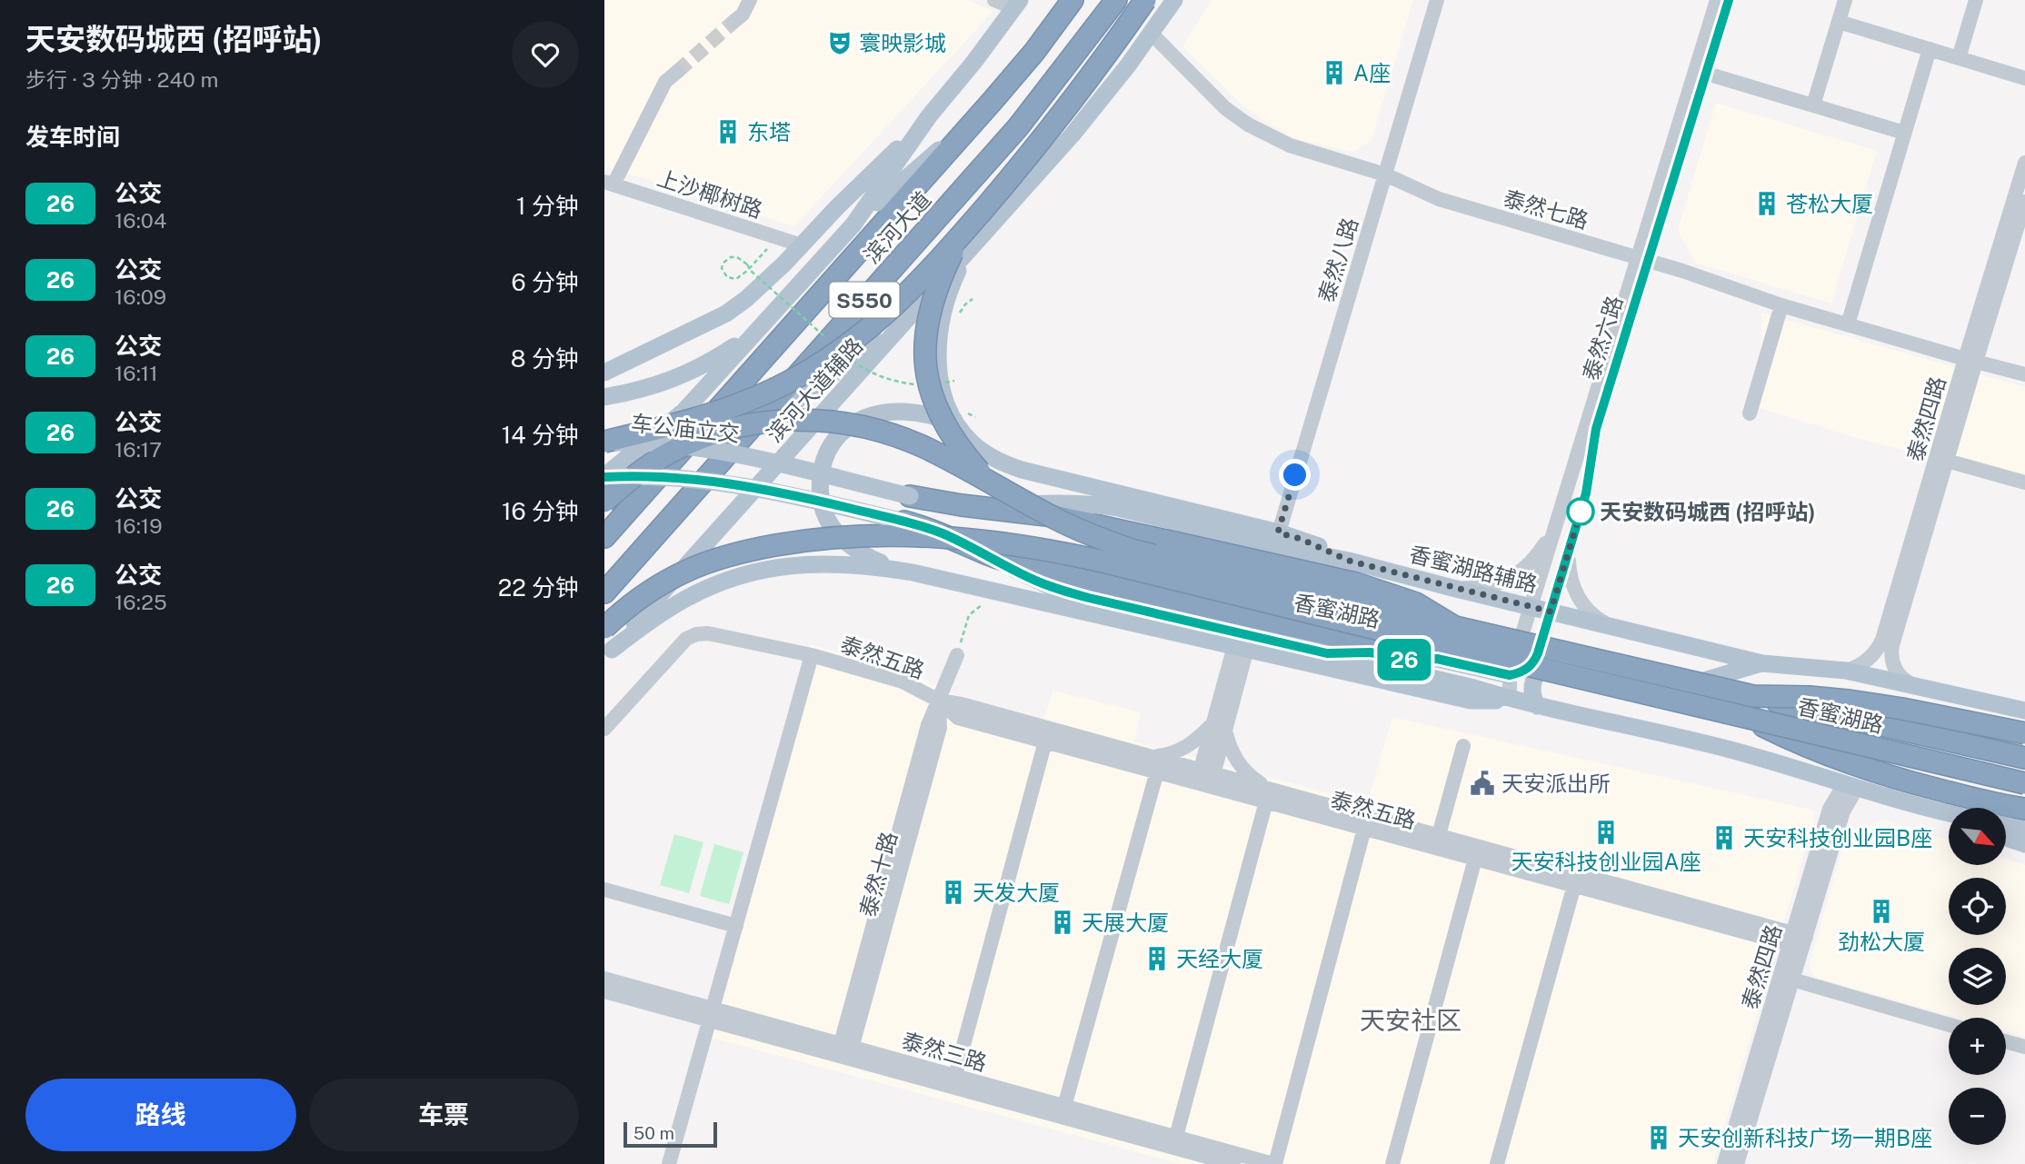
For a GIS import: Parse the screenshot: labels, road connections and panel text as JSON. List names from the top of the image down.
{
  "streets": {
    "highway": ["滨河大道", "S550", "香蜜湖路"],
    "main road": ["滨河大道辅路", "车公庙立交", "香蜜湖路辅路"],
    "street": [
      "上沙椰树路",
      "泰然七路",
      "泰然八路",
      "泰然六路",
      "泰然四路",
      "泰然五路",
      "泰然十路",
      "泰然三路"
    ]
  },
  "crossings": [
    ["泰然七路", "泰然八路"],
    ["泰然七路", "泰然六路"],
    ["泰然七路", "滨河大道辅路"],
    ["泰然七路", "泰然四路"],
    ["泰然六路", "香蜜湖路辅路"],
    ["泰然四路", "香蜜湖路辅路"],
    ["泰然四路", "泰然五路"],
    ["车公庙立交", "香蜜湖路"],
    ["香蜜湖路辅路", "香蜜湖路"],
    ["泰然五路", "泰然十路"],
    ["泰然十路", "泰然三路"]
  ],
  "districts": ["天安社区"],
  "places": {
    "theatre": ["寰映影城"],
    "building": [
      "A座",
      "东塔",
      "苍松大厦",
      "天安科技创业园A座",
      "天安科技创业园B座",
      "天发大厦",
      "劲松大厦",
      "天展大厦",
      "天经大厦",
      "天安创新科技广场一期B座"
    ],
    "other": ["天安数码城西 (招呼站)"],
    "public building": ["天安派出所"]
  },
  "lines": ["bus line 26"],
  "scale_bar": "50 m",
  "north": "bottom right",
  "page": {
    "heading": [
      ["天安数码城西 (招呼站)", "步行 · 3 分钟 · 240 m"],
      "发车时间"
    ],
    "on_map": "26",
    "list": [
      {
        "mark": "26",
        "name": "公交",
        "note": "16:04",
        "value": "1 分钟"
      },
      {
        "mark": "26",
        "name": "公交",
        "note": "16:09",
        "value": "6 分钟"
      },
      {
        "mark": "26",
        "name": "公交",
        "note": "16:11",
        "value": "8 分钟"
      },
      {
        "mark": "26",
        "name": "公交",
        "note": "16:17",
        "value": "14 分钟"
      },
      {
        "mark": "26",
        "name": "公交",
        "note": "16:19",
        "value": "16 分钟"
      },
      {
        "mark": "26",
        "name": "公交",
        "note": "16:25",
        "value": "22 分钟"
      }
    ],
    "map_buttons": ["+", "−"],
    "buttons": ["路线", "车票"],
    "scale": "50 m"
  }
}
